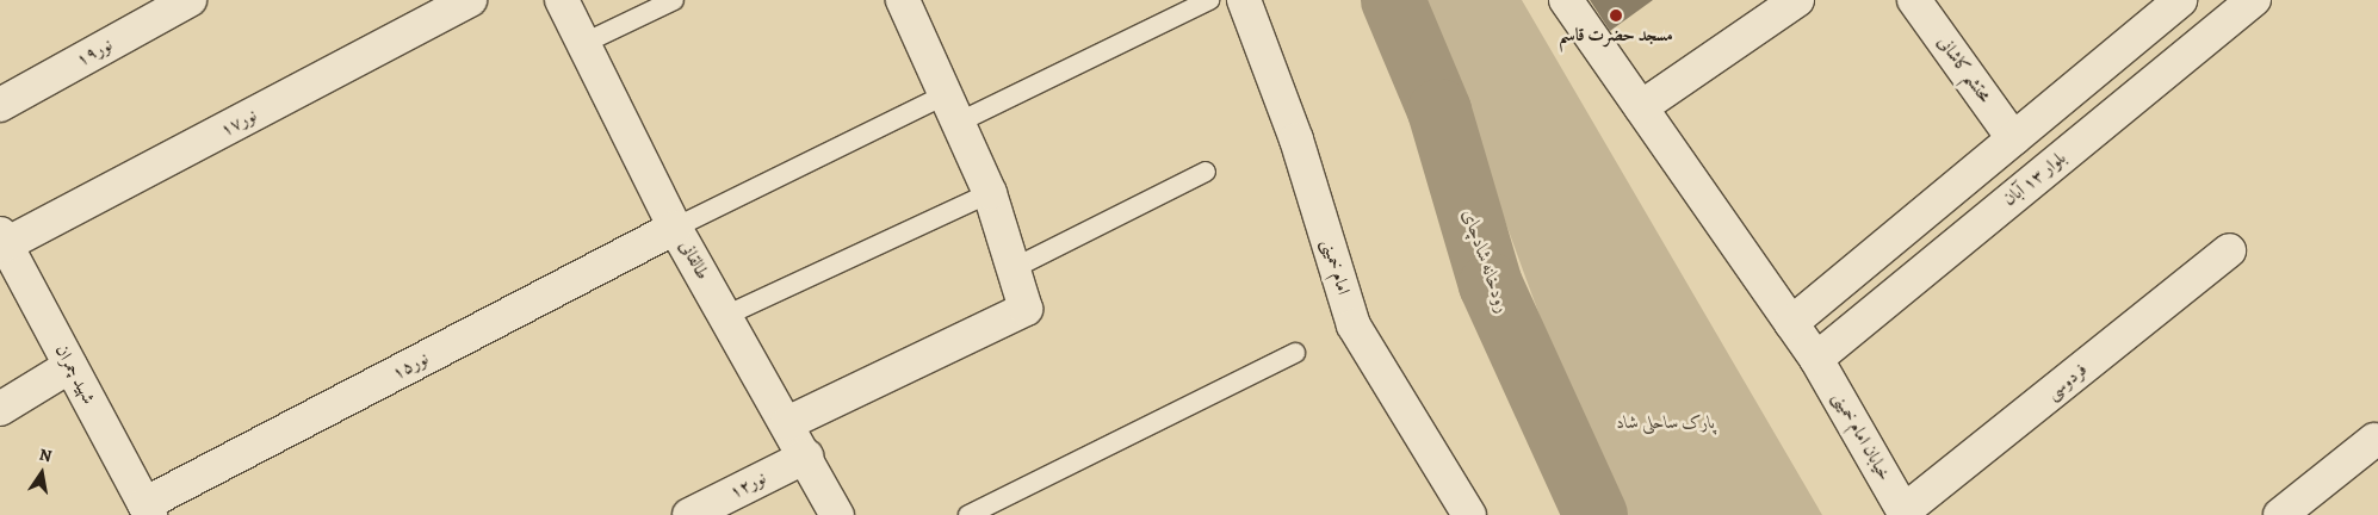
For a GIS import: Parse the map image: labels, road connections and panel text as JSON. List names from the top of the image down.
{
  "streets": {
    "street": [
      "نور۱۹",
      "محتشم کاشانی",
      "نور۱۷",
      "بلوار ۱۳ آبان",
      "طالقانی",
      "امام خمینی",
      "نور۱۵",
      "شهید چمران",
      "فردوسی",
      "خیابان امام خمینی",
      "نور۱۲"
    ]
  },
  "crossings": [
    ["نور۱۷", "شهید چمران"],
    ["بلوار ۱۳ آبان", "خیابان امام خمینی"],
    ["طالقانی", "نور۱۵"],
    ["طالقانی", "نور۱۲"],
    ["نور۱۵", "شهید چمران"],
    ["فردوسی", "خیابان امام خمینی"]
  ],
  "water": ["رودخانه شادچای"],
  "parks": ["پارک ساحلی شاد"],
  "places": ["مسجد حضرت قاسم"],
  "north": "top"
}
